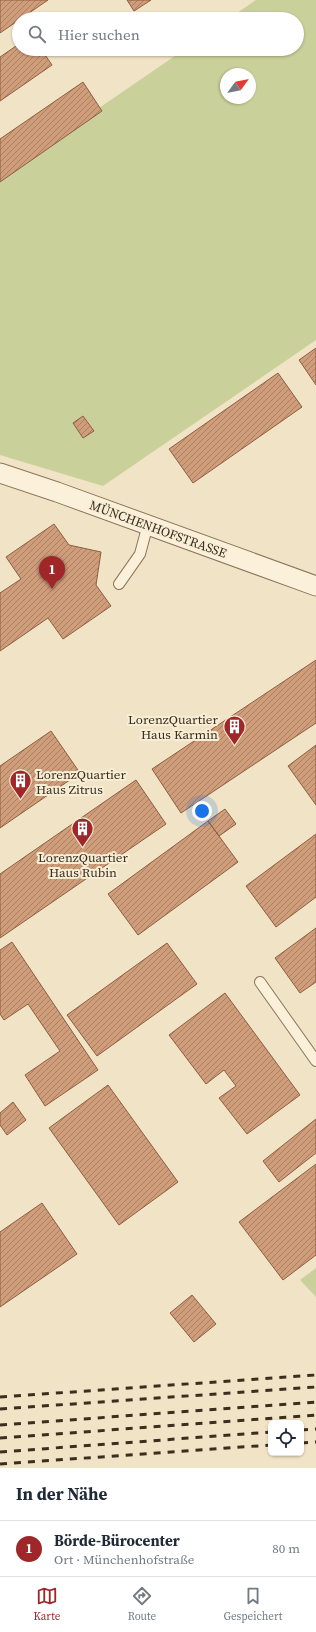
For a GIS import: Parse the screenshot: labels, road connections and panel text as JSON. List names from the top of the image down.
{
  "streets": {
    "street": ["MÜNCHENHOFSTRASSE"]
  },
  "places": {
    "building": ["LorenzQuartier Haus Karmin", "LorenzQuartier Haus Zitrus", "LorenzQuartier Haus Rubin"]
  },
  "north": "top right",
  "page": {
    "search": "Hier suchen",
    "pins": "1",
    "heading": "In der Nähe",
    "list": [
      {
        "mark": "1",
        "name": "Börde-Bürocenter",
        "note": "Ort · Münchenhofstraße",
        "value": "80 m"
      }
    ],
    "nav": ["Karte", "Route", "Gespeichert"]
  }
}
